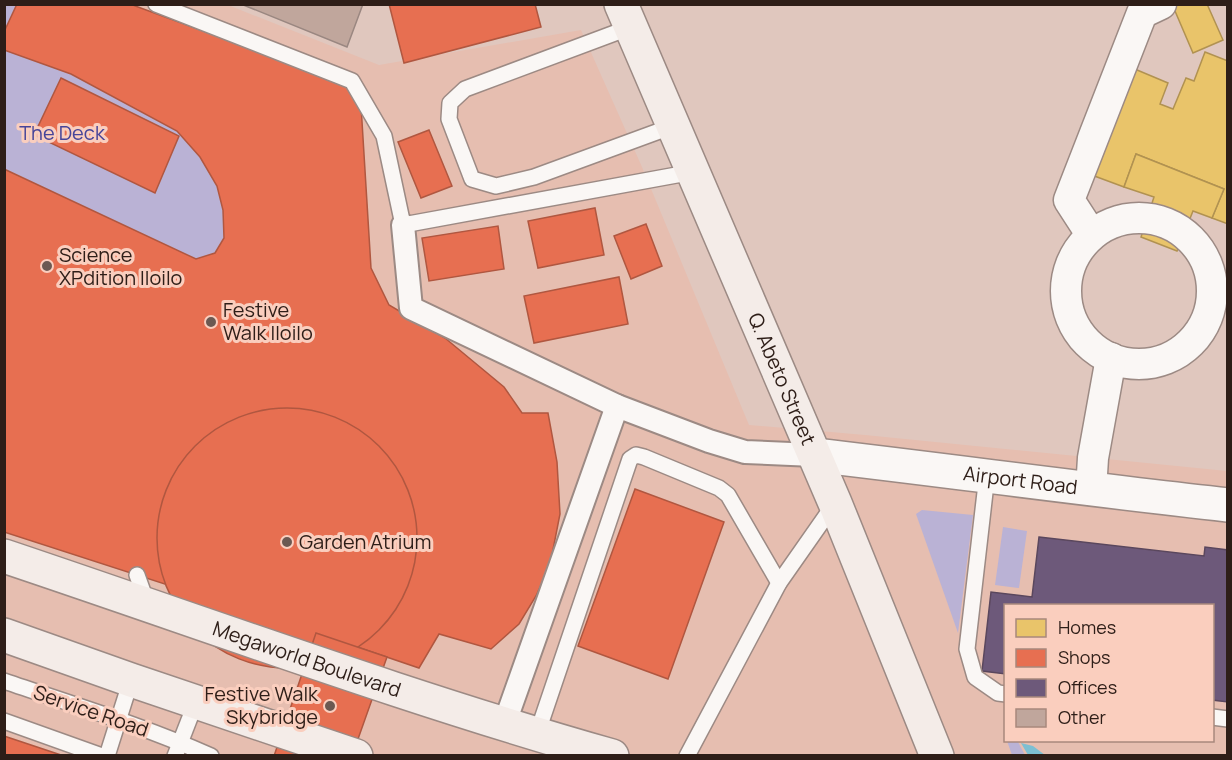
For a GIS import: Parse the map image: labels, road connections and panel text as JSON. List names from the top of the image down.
{
  "streets": {
    "main road": ["Q. Abeto Street", "Megaworld Boulevard"],
    "street": ["Airport Road"],
    "lane": ["Service Road"]
  },
  "crossings": [
    ["Q. Abeto Street", "Airport Road"]
  ],
  "parks": ["The Deck"],
  "places": [
    "Science XPdition Iloilo",
    "Festive Walk Iloilo",
    "Garden Atrium",
    "Festive Walk Skybridge"
  ],
  "legend": [
    "Homes",
    "Shops",
    "Offices",
    "Other"
  ]
}
